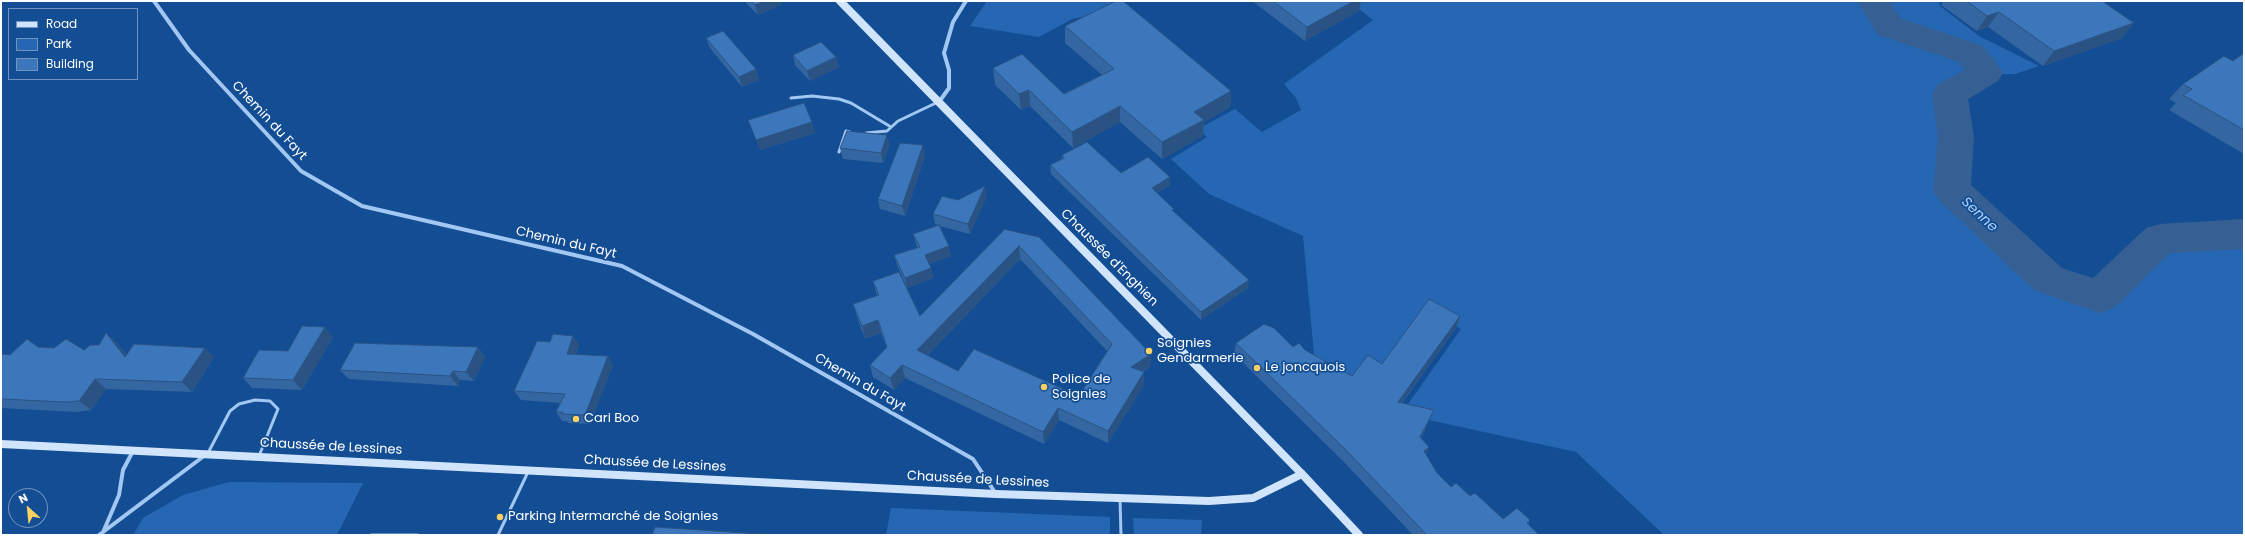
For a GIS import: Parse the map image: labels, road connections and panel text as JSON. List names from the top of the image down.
{
  "streets": {
    "main road": ["Chaussée d'Enghien", "Chaussée de Lessines"],
    "street": ["Chemin du Fayt"]
  },
  "crossings": [
    ["Chemin du Fayt", "Chaussée de Lessines"],
    ["Chaussée d'Enghien", "Chaussée de Lessines"]
  ],
  "water": ["Senne"],
  "places": [
    "Soignies Gendarmerie",
    "Le joncquois",
    "Police de Soignies",
    "Cari Boo",
    "Parking Intermarché de Soignies"
  ],
  "legend": ["Road", "Park", "Building"],
  "north": "top left"
}
